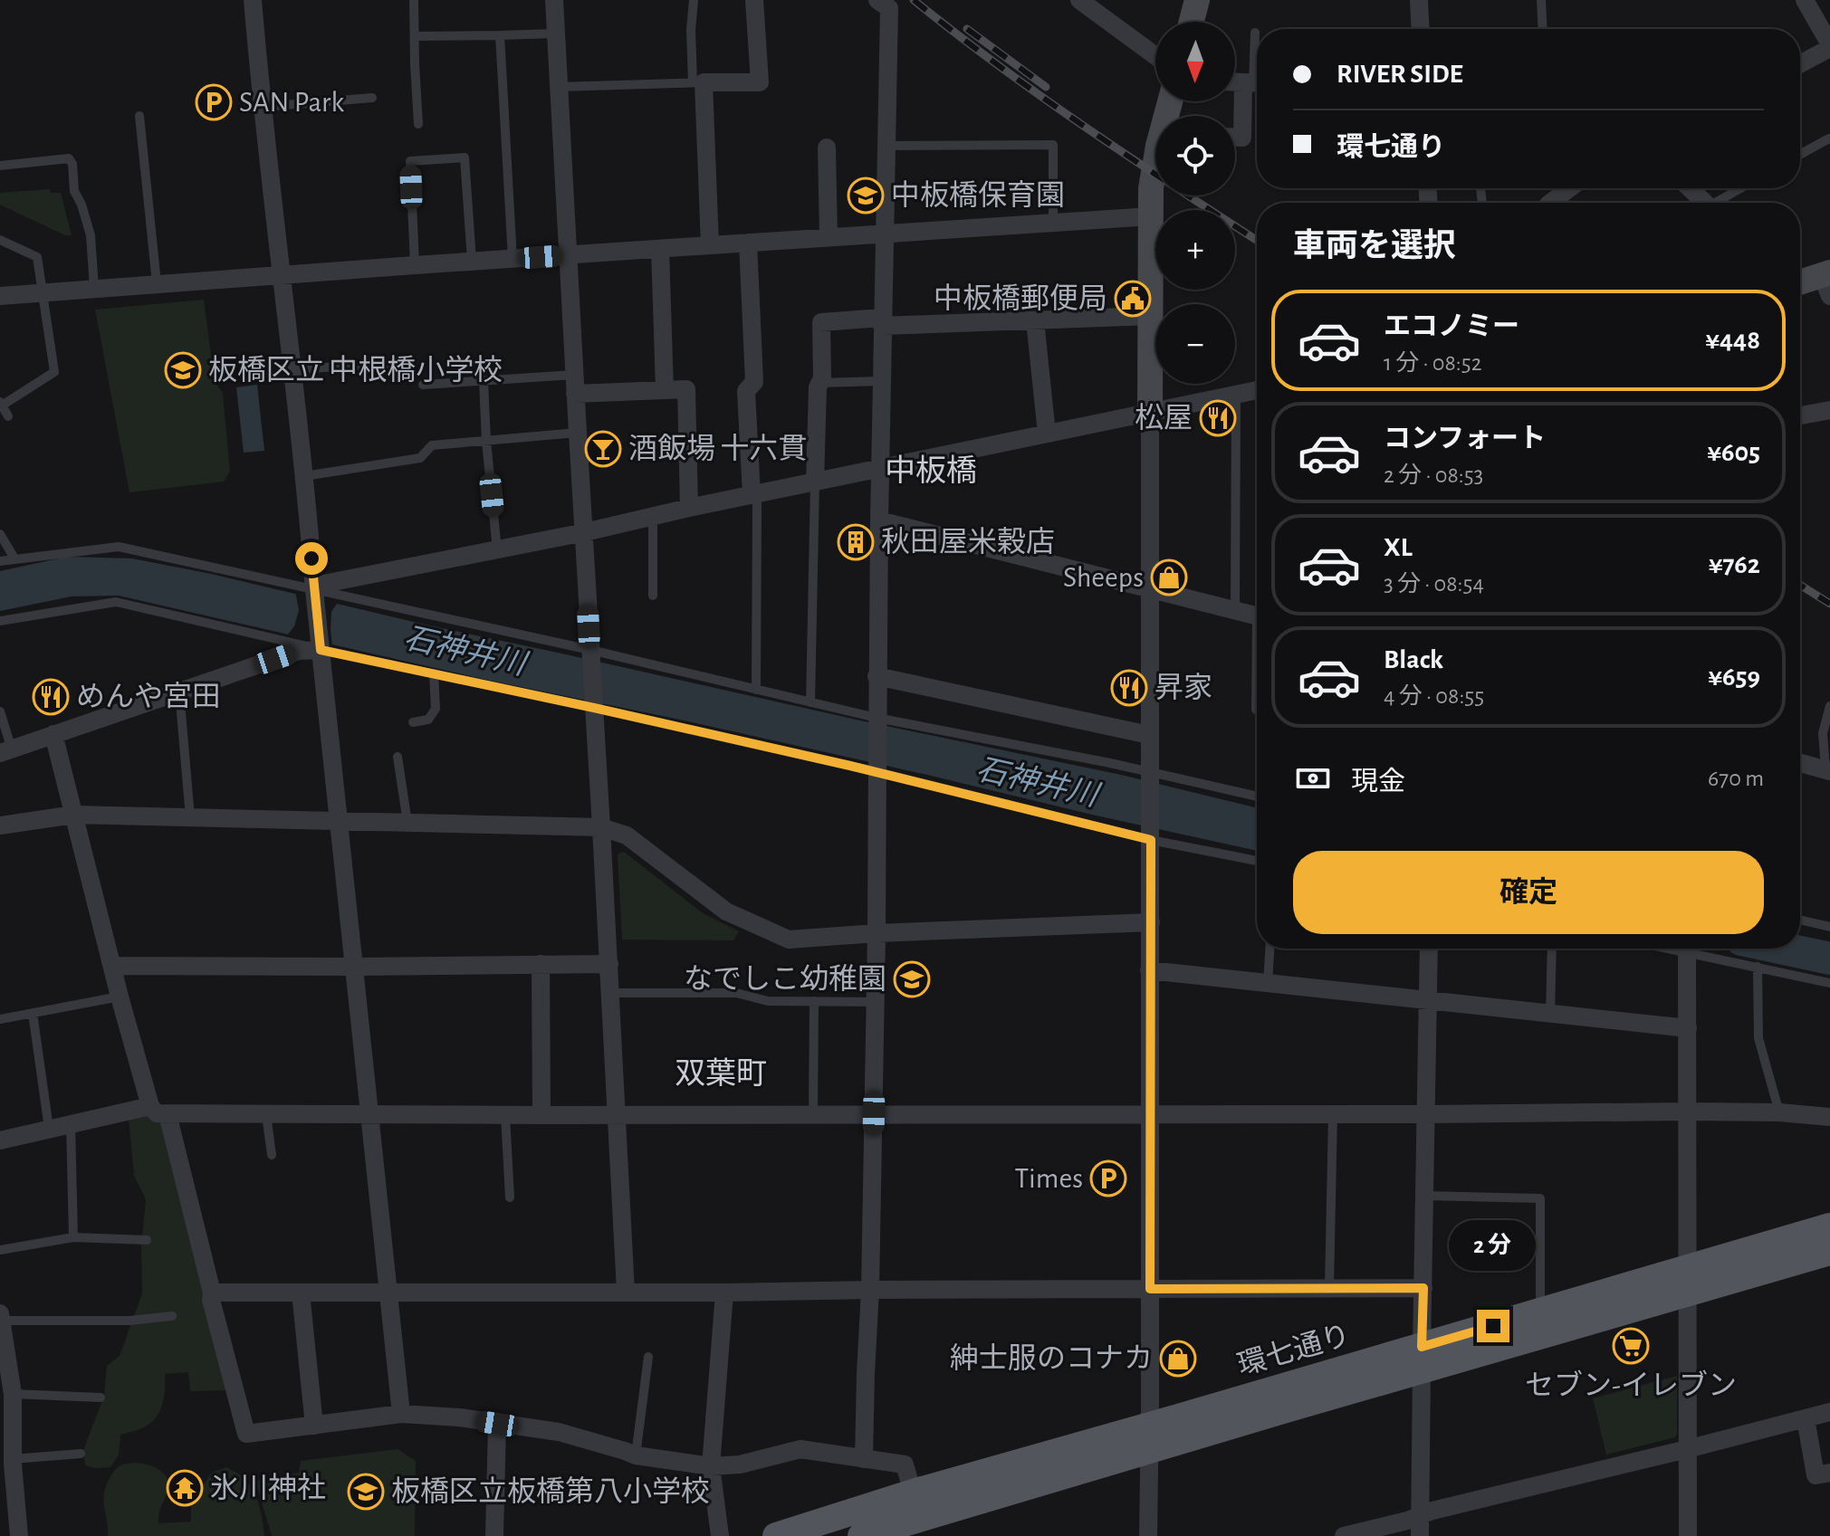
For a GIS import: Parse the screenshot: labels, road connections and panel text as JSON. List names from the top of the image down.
{
  "streets": {
    "main road": ["環七通り"]
  },
  "districts": ["中板橋", "双葉町"],
  "water": ["石神井川"],
  "places": {
    "parking": ["SAN Park", "Times"],
    "school or university": [
      "中板橋保育園",
      "板橋区立 中根橋小学校",
      "なでしこ幼稚園",
      "板橋区立板橋第八小学校"
    ],
    "public building": ["中板橋郵便局"],
    "restaurant": ["松屋", "昇家", "めんや宮田"],
    "bar": ["酒飯場 十六貫"],
    "building": ["秋田屋米穀店"],
    "shop": ["Sheeps", "紳士服のコナカ"],
    "supermarket": ["セブン-イレブン"],
    "temple": ["氷川神社"]
  },
  "north": "bottom",
  "page": {
    "map_buttons": ["+", "−"],
    "banner": ["RIVER SIDE", "環七通り"],
    "heading": "車両を選択",
    "list": [
      {
        "name": "エコノミー",
        "note": "1 分 · 08:52",
        "value": "¥448"
      },
      {
        "name": "コンフォート",
        "note": "2 分 · 08:53",
        "value": "¥605"
      },
      {
        "name": "XL",
        "note": "3 分 · 08:54",
        "value": "¥762"
      },
      {
        "name": "Black",
        "note": "4 分 · 08:55",
        "value": "¥659"
      }
    ],
    "pay": ["現金", "670 m"],
    "buttons": "確定",
    "bubble": "2 分"
  }
}
